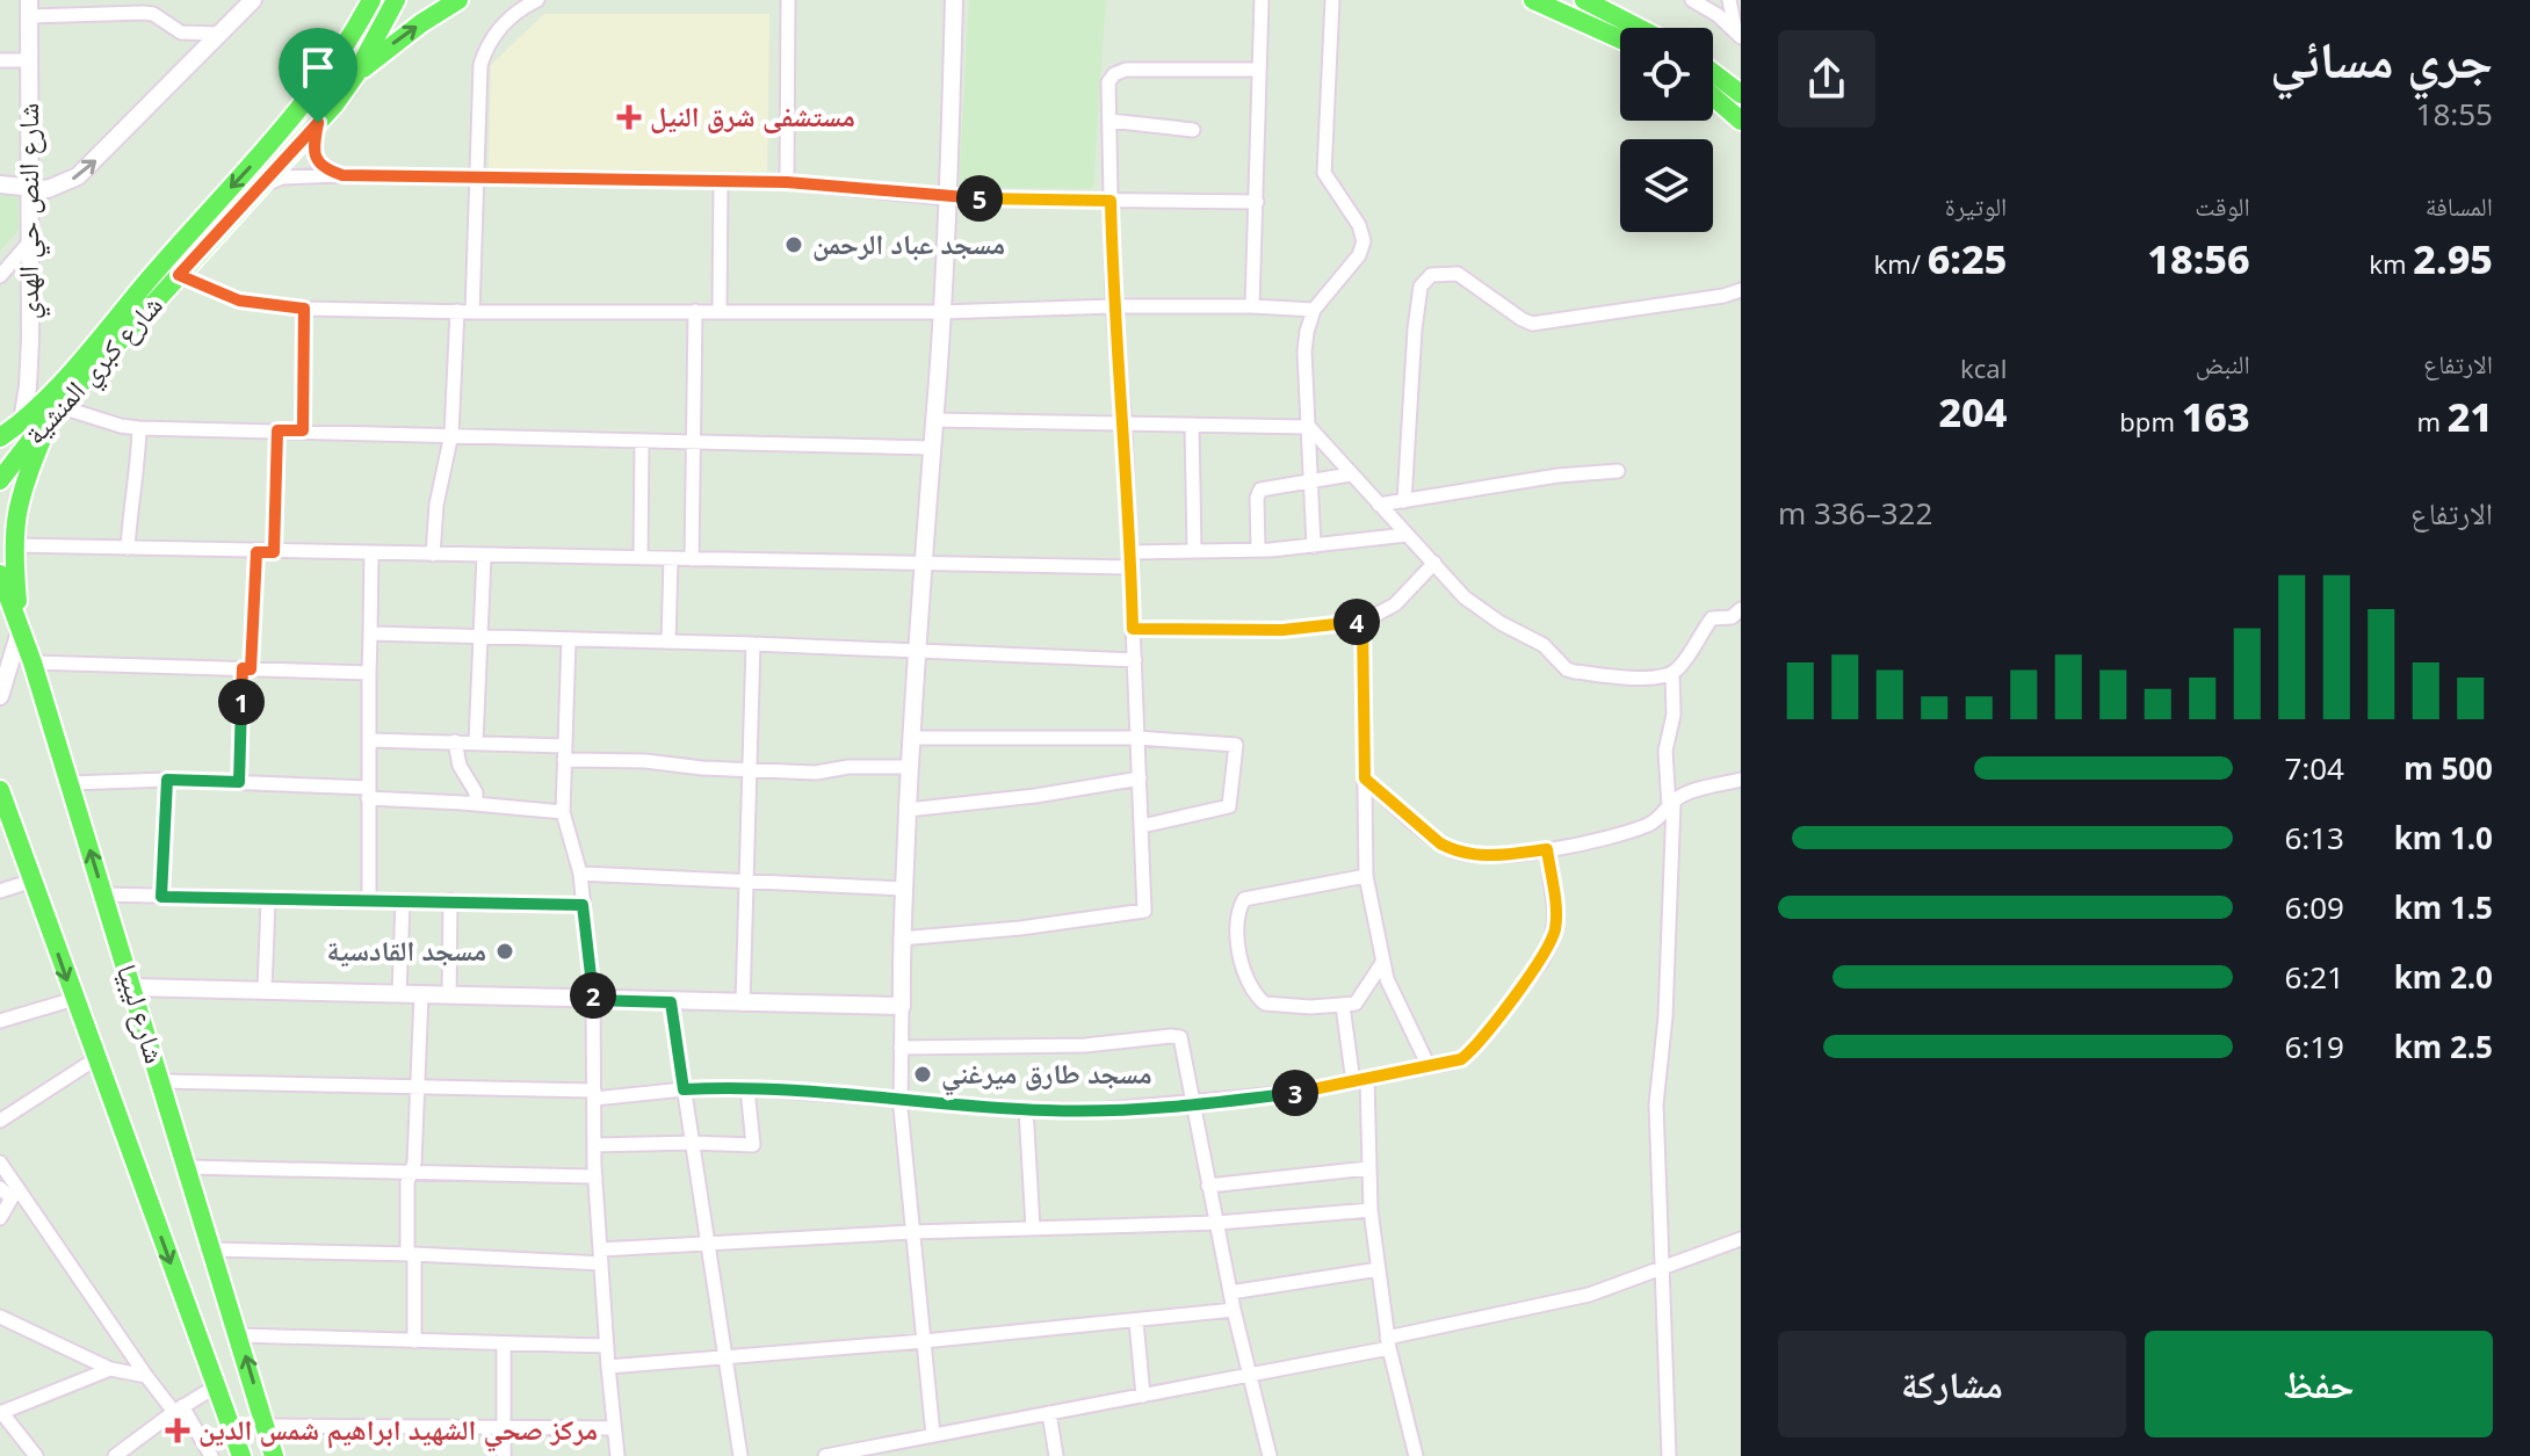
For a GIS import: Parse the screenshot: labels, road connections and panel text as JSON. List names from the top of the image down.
{
  "streets": {
    "main road": ["شارع كبري المنشية", "شارع ليبيا"],
    "street": ["شارع النص حي الهدي"]
  },
  "crossings": [
    ["شارع النص حي الهدي", "شارع كبري المنشية"]
  ],
  "places": {
    "health": ["مستشفى شرق النيل", "مركز صحي الشهيد ابراهيم شمس الدين"],
    "other": ["مسجد عباد الرحمن", "مسجد القادسية", "مسجد طارق ميرغني"]
  },
  "page": {
    "heading": ["جري مسائي", "18:55"],
    "stats": [
      ["المسافة", "2.95 km"],
      ["الوقت", "18:56"],
      ["الوتيرة", "6:25 /km"],
      ["الارتفاع", "21 m"],
      ["النبض", "163 bpm"],
      ["kcal", "204"]
    ],
    "pins": [
      "5",
      "4",
      "1",
      "2",
      "3"
    ],
    "chart": ["الارتفاع", "322–336 m"],
    "list": [
      {
        "name": "500 m",
        "note": "7:04"
      },
      {
        "name": "1.0 km",
        "note": "6:13"
      },
      {
        "name": "1.5 km",
        "note": "6:09"
      },
      {
        "name": "2.0 km",
        "note": "6:21"
      },
      {
        "name": "2.5 km",
        "note": "6:19"
      }
    ],
    "buttons": ["حفظ", "مشاركة"]
  }
}
